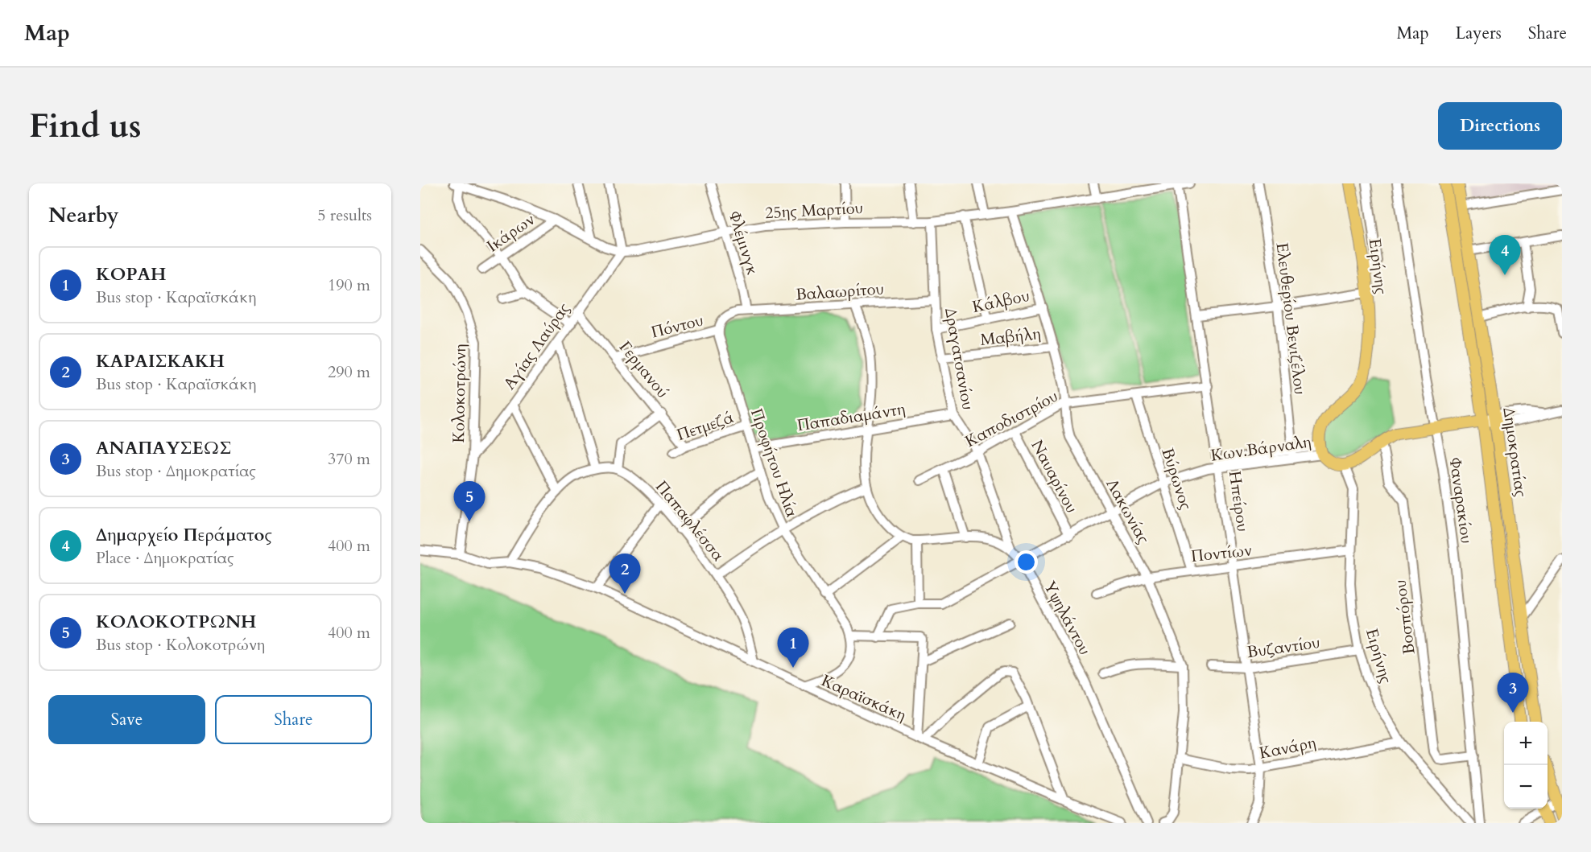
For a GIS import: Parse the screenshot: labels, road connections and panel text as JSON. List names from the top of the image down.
{
  "streets": {
    "main road": ["Ειρήνης", "Δημοκρατίας"],
    "street": [
      "25ης Μαρτίου",
      "Ικάρων",
      "Φλέμινγκ",
      "Βαλαωρίτου",
      "Κάλβου",
      "Ελευθερίου Βενιζέλου",
      "Πόντου",
      "Μαβήλη",
      "Αγίας Λαύρας",
      "Δραγατσανίου",
      "Γερμανού",
      "Κολοκοτρώνη",
      "Παπαδιαμάντη",
      "Καποδιστρίου",
      "Πετμεζά",
      "Κων.Βάρναλη",
      "Προφήτου Ηλία",
      "Ναυαρίνου",
      "Βύρωνος",
      "Φαναρακίου",
      "Ηπείρου",
      "Λακωνίας",
      "Παπαφλέσσα",
      "Ποντίων",
      "Βοσπόρου",
      "Υψηλάντου",
      "Βυζαντίου",
      "Καραϊσκάκη",
      "Κανάρη"
    ]
  },
  "crossings": [
    ["25ης Μαρτίου", "Ικάρων"],
    ["25ης Μαρτίου", "Φλέμινγκ"],
    ["25ης Μαρτίου", "Αγίας Λαύρας"],
    ["25ης Μαρτίου", "Δραγατσανίου"],
    ["25ης Μαρτίου", "Ηπείρου"],
    ["25ης Μαρτίου", "Λακωνίας"],
    ["Φλέμινγκ", "Βαλαωρίτου"],
    ["Ειρήνης", "Κων.Βάρναλη"],
    ["Ειρήνης", "Ποντίων"],
    ["Ειρήνης", "Βυζαντίου"],
    ["Ειρήνης", "Κανάρη"],
    ["Βαλαωρίτου", "Δραγατσανίου"],
    ["Κάλβου", "Δραγατσανίου"],
    ["Κάλβου", "Λακωνίας"],
    ["Ελευθερίου Βενιζέλου", "Κων.Βάρναλη"],
    ["Πόντου", "Γερμανού"],
    ["Πόντου", "Προφήτου Ηλία"],
    ["Μαβήλη", "Δραγατσανίου"],
    ["Μαβήλη", "Λακωνίας"],
    ["Αγίας Λαύρας", "Γερμανού"],
    ["Αγίας Λαύρας", "Κολοκοτρώνη"],
    ["Δραγατσανίου", "Παπαδιαμάντη"],
    ["Δραγατσανίου", "Καποδιστρίου"],
    ["Δραγατσανίου", "Υψηλάντου"],
    ["Γερμανού", "Πετμεζά"],
    ["Κολοκοτρώνη", "Καραϊσκάκη"],
    ["Παπαδιαμάντη", "Προφήτου Ηλία"],
    ["Καποδιστρίου", "Ναυαρίνου"],
    ["Καποδιστρίου", "Βύρωνος"],
    ["Καποδιστρίου", "Ηπείρου"],
    ["Καποδιστρίου", "Λακωνίας"],
    ["Πετμεζά", "Προφήτου Ηλία"],
    ["Κων.Βάρναλη", "Ναυαρίνου"],
    ["Κων.Βάρναλη", "Βύρωνος"],
    ["Κων.Βάρναλη", "Ηπείρου"],
    ["Κων.Βάρναλη", "Λακωνίας"],
    ["Κων.Βάρναλη", "Υψηλάντου"],
    ["Βύρωνος", "Ποντίων"],
    ["Φαναρακίου", "Βοσπόρου"],
    ["Ηπείρου", "Ποντίων"],
    ["Ηπείρου", "Βυζαντίου"],
    ["Ηπείρου", "Κανάρη"],
    ["Λακωνίας", "Ποντίων"],
    ["Λακωνίας", "Κανάρη"],
    ["Παπαφλέσσα", "Καραϊσκάκη"]
  ],
  "page": {
    "header": "Map",
    "nav": ["Map", "Layers", "Share"],
    "buttons": [
      "Directions",
      ["Save", "Share"]
    ],
    "title": "Find us",
    "heading": ["Nearby", "5 results"],
    "pins": [
      "4",
      "5",
      "2",
      "1",
      "3"
    ],
    "list": [
      {
        "mark": "1",
        "name": "ΚΟΡΑΗ",
        "note": "Bus stop · Καραϊσκάκη",
        "value": "190 m"
      },
      {
        "mark": "2",
        "name": "ΚΑΡΑΙΣΚΑΚΗ",
        "note": "Bus stop · Καραϊσκάκη",
        "value": "290 m"
      },
      {
        "mark": "3",
        "name": "ΑΝΑΠΑΥΣΕΩΣ",
        "note": "Bus stop · Δημοκρατίας",
        "value": "370 m"
      },
      {
        "mark": "4",
        "name": "Δημαρχείο Περάματος",
        "note": "Place · Δημοκρατίας",
        "value": "400 m"
      },
      {
        "mark": "5",
        "name": "ΚΟΛΟΚΟΤΡΩΝΗ",
        "note": "Bus stop · Κολοκοτρώνη",
        "value": "400 m"
      }
    ],
    "map_buttons": ["+", "−"]
  }
}
